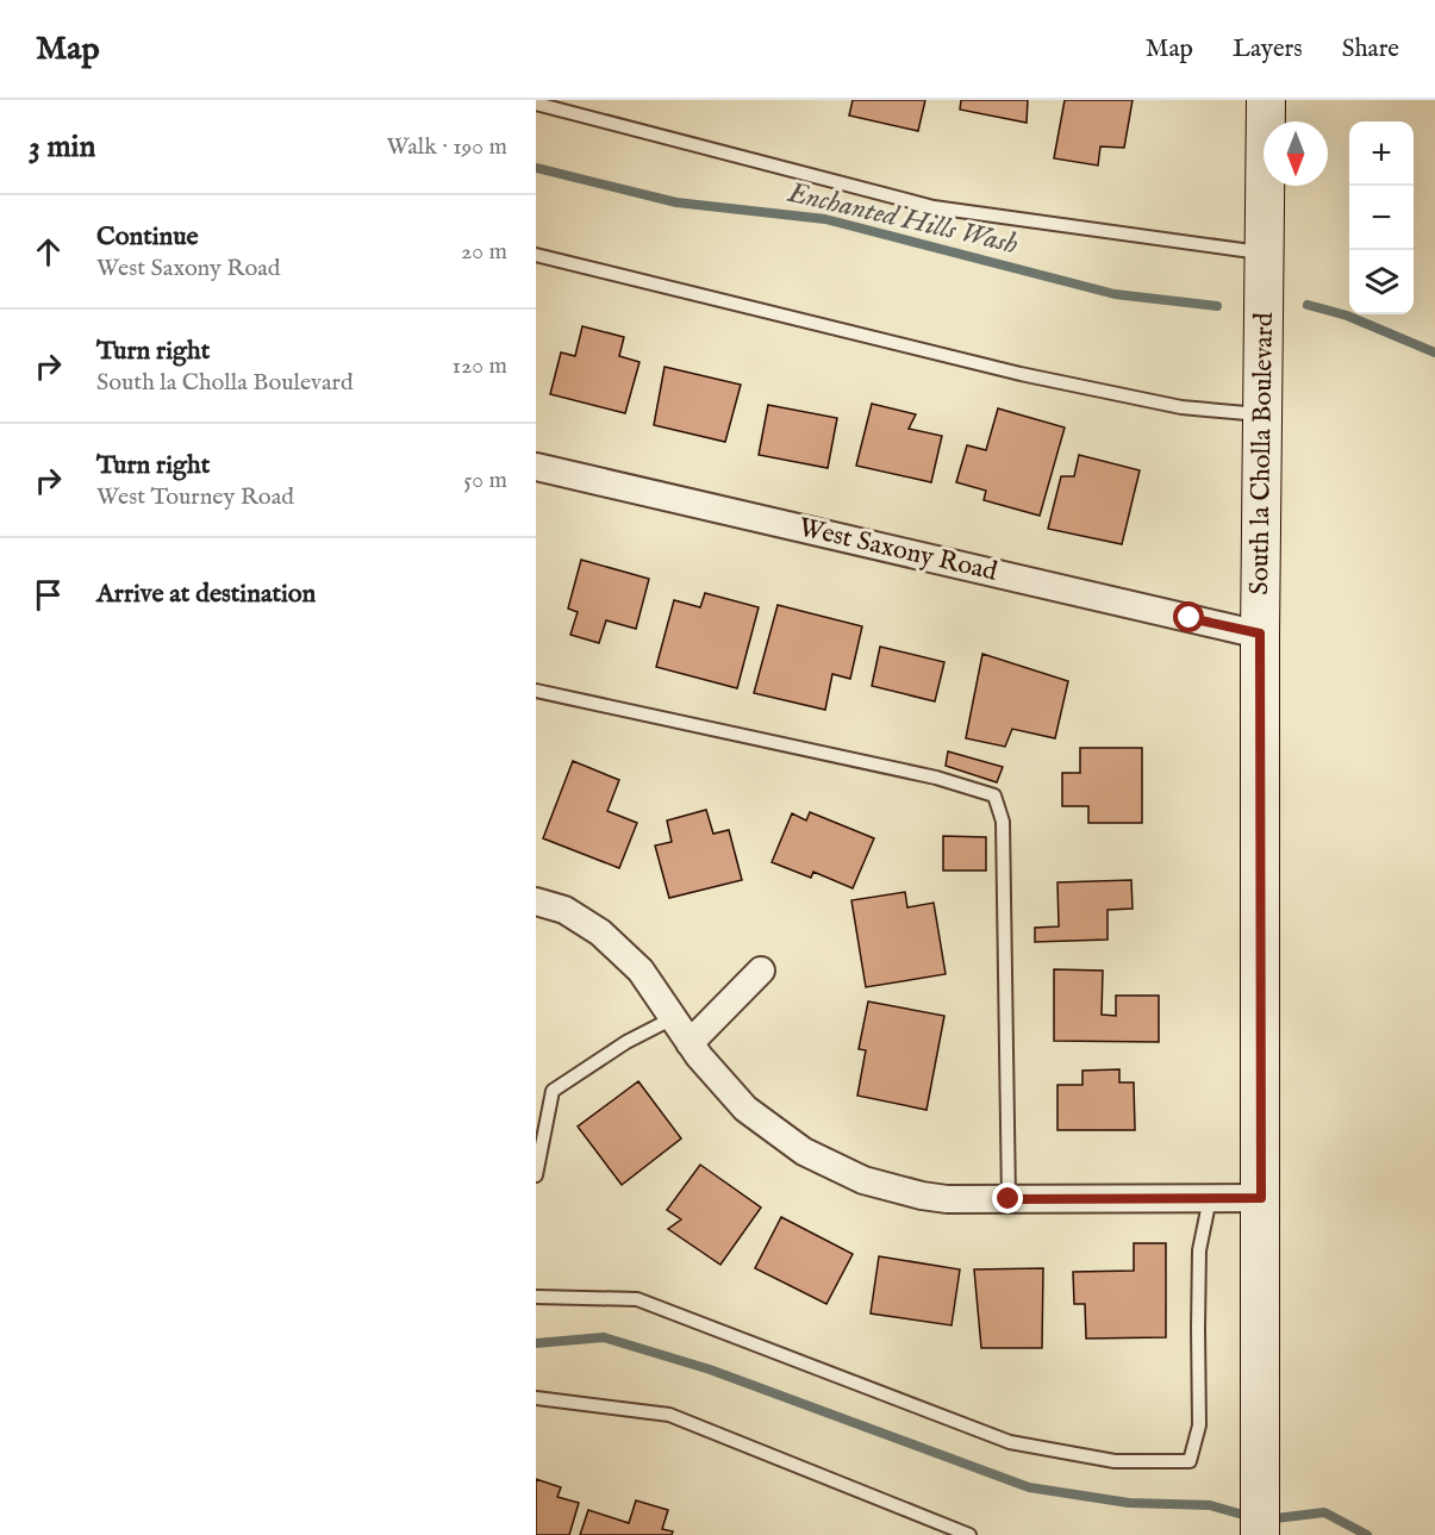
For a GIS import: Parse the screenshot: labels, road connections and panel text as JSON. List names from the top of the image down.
{
  "streets": {
    "main road": ["South la Cholla Boulevard"],
    "street": ["West Saxony Road"]
  },
  "crossings": [
    ["South la Cholla Boulevard", "West Saxony Road"]
  ],
  "water": ["Enchanted Hills Wash"],
  "north": "bottom",
  "page": {
    "header": "Map",
    "nav": ["Map", "Layers", "Share"],
    "heading": ["3 min", "Walk · 190 m"],
    "map_buttons": ["+", "−"],
    "list": [
      ["Continue", "West Saxony Road", "20 m"],
      ["Turn right", "South la Cholla Boulevard", "120 m"],
      ["Turn right", "West Tourney Road", "50 m"],
      "Arrive at destination"
    ]
  }
}
